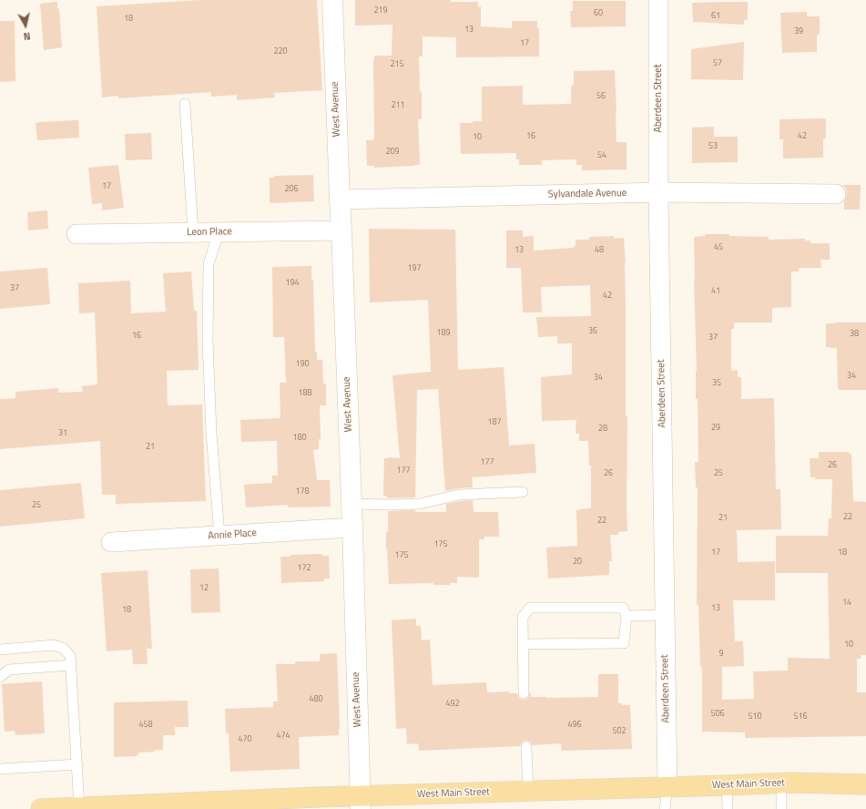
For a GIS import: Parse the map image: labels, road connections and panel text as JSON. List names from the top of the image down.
{
  "streets": {
    "main road": ["West Avenue", "West Main Street"],
    "street": [
      "Aberdeen Street",
      "Sylvandale Avenue",
      "Leon Place",
      "Annie Place"
    ]
  },
  "crossings": [
    ["Aberdeen Street", "Sylvandale Avenue"],
    ["Aberdeen Street", "West Main Street"],
    ["West Avenue", "Sylvandale Avenue"],
    ["West Avenue", "Leon Place"],
    ["West Avenue", "Annie Place"],
    ["West Avenue", "West Main Street"]
  ],
  "house_numbers": [
    "219",
    "60",
    "61",
    "18",
    "13",
    "39",
    "17",
    "220",
    "57",
    "215",
    "56",
    "211",
    "16",
    "42",
    "10",
    "53",
    "209",
    "54",
    "17",
    "206",
    "45",
    "13",
    "48",
    "197",
    "194",
    "37",
    "41",
    "42",
    "36",
    "189",
    "38",
    "16",
    "37",
    "190",
    "34",
    "34",
    "35",
    "188",
    "187",
    "29",
    "28",
    "31",
    "180",
    "21",
    "177",
    "26",
    "177",
    "26",
    "25",
    "178",
    "25",
    "22",
    "21",
    "22",
    "175",
    "17",
    "18",
    "175",
    "20",
    "172",
    "12",
    "14",
    "13",
    "18",
    "10",
    "9",
    "480",
    "492",
    "506",
    "510",
    "516",
    "458",
    "496",
    "502",
    "474",
    "470"
  ],
  "north": "bottom"
}
